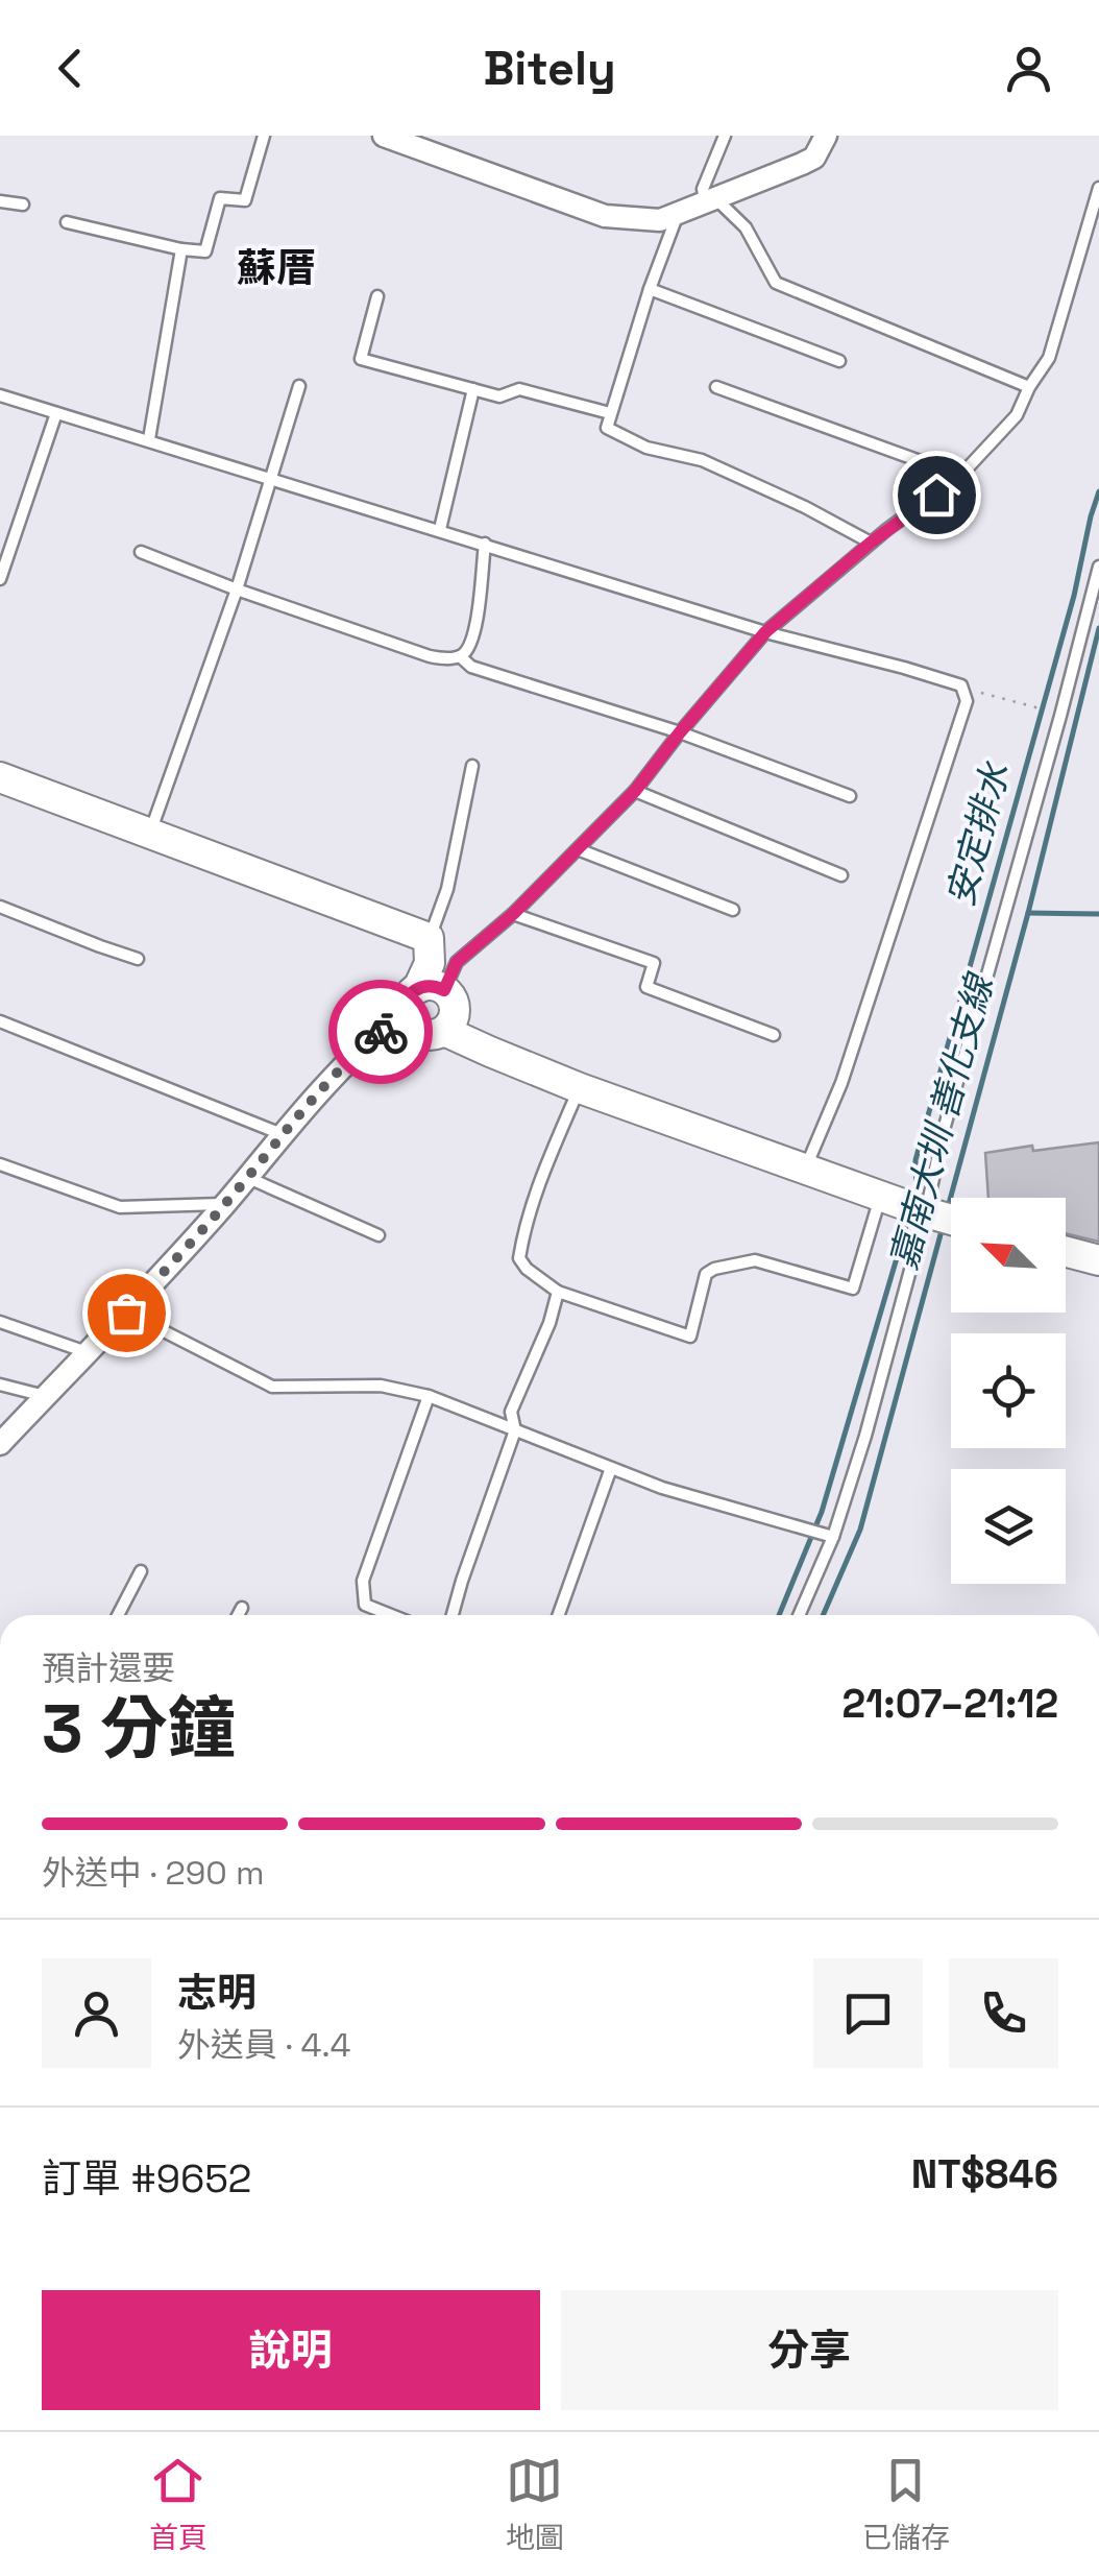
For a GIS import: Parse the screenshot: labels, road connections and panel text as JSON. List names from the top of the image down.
{
  "districts": ["蘇厝"],
  "water": ["安定排水", "嘉南大圳 善化支線"],
  "north": "top left",
  "page": {
    "header": "Bitely",
    "heading": ["3 分鐘", "預計還要", "21:07–21:12"],
    "panel": [
      "志明",
      "外送員 · 4.4",
      "訂單 #9652",
      "NT$846"
    ],
    "bar": "外送中 · 290 m",
    "buttons": ["說明", "分享"],
    "tabs": ["首頁", "地圖", "已儲存"]
  }
}
